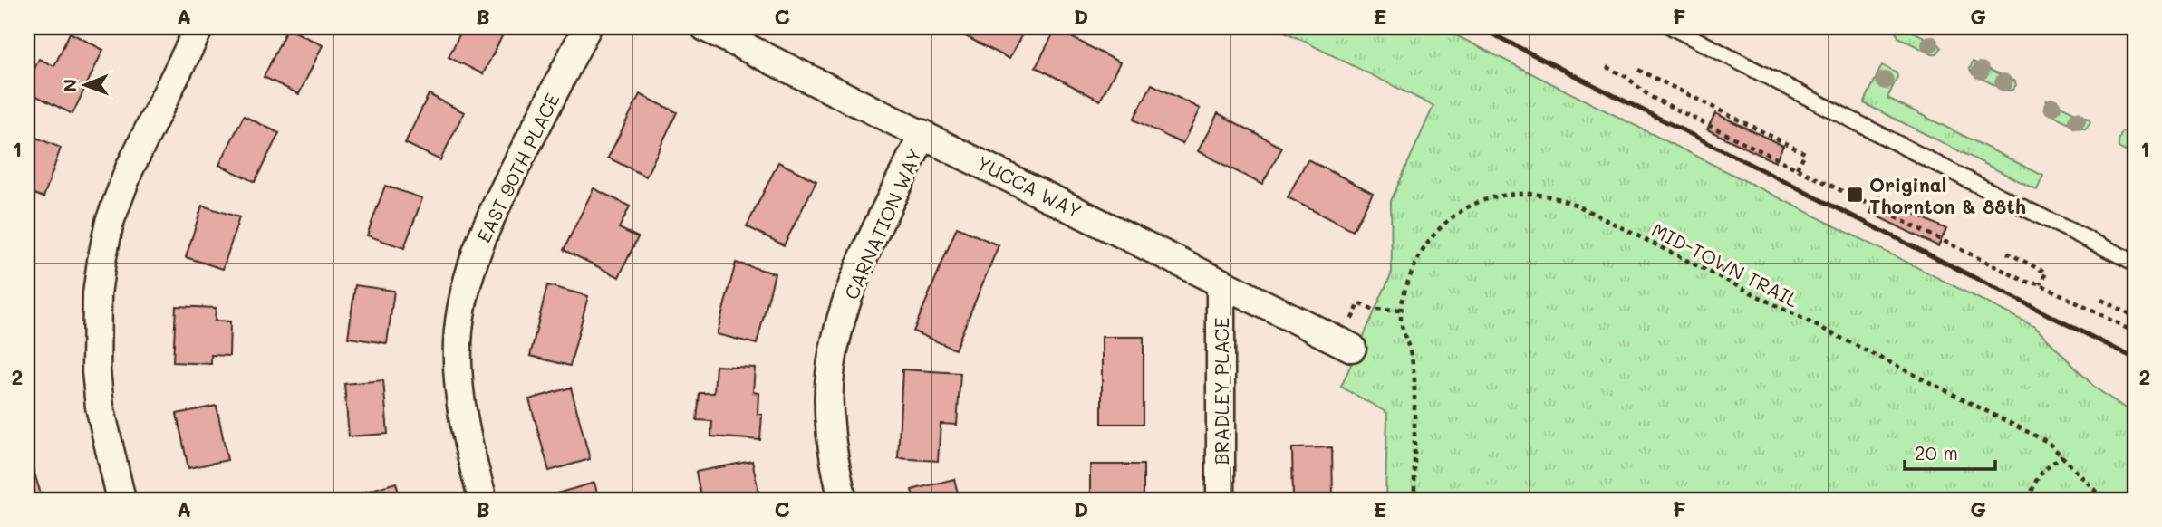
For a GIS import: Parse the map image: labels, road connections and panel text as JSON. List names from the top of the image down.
{
  "streets": {
    "street": [
      "EAST 90TH PLACE",
      "YUCCA WAY",
      "CARNATION WAY",
      "BRADLEY PLACE"
    ],
    "path": ["MID-TOWN TRAIL"]
  },
  "crossings": [
    ["YUCCA WAY", "CARNATION WAY"],
    ["YUCCA WAY", "BRADLEY PLACE"]
  ],
  "places": {
    "transit": ["Original Thornton & 88th"]
  },
  "scale_bar": "20 m",
  "north": "left",
  "grid": {
    "columns": [
      "A",
      "B",
      "C",
      "D",
      "E",
      "F",
      "G"
    ],
    "rows": ["1", "2"]
  }
}
